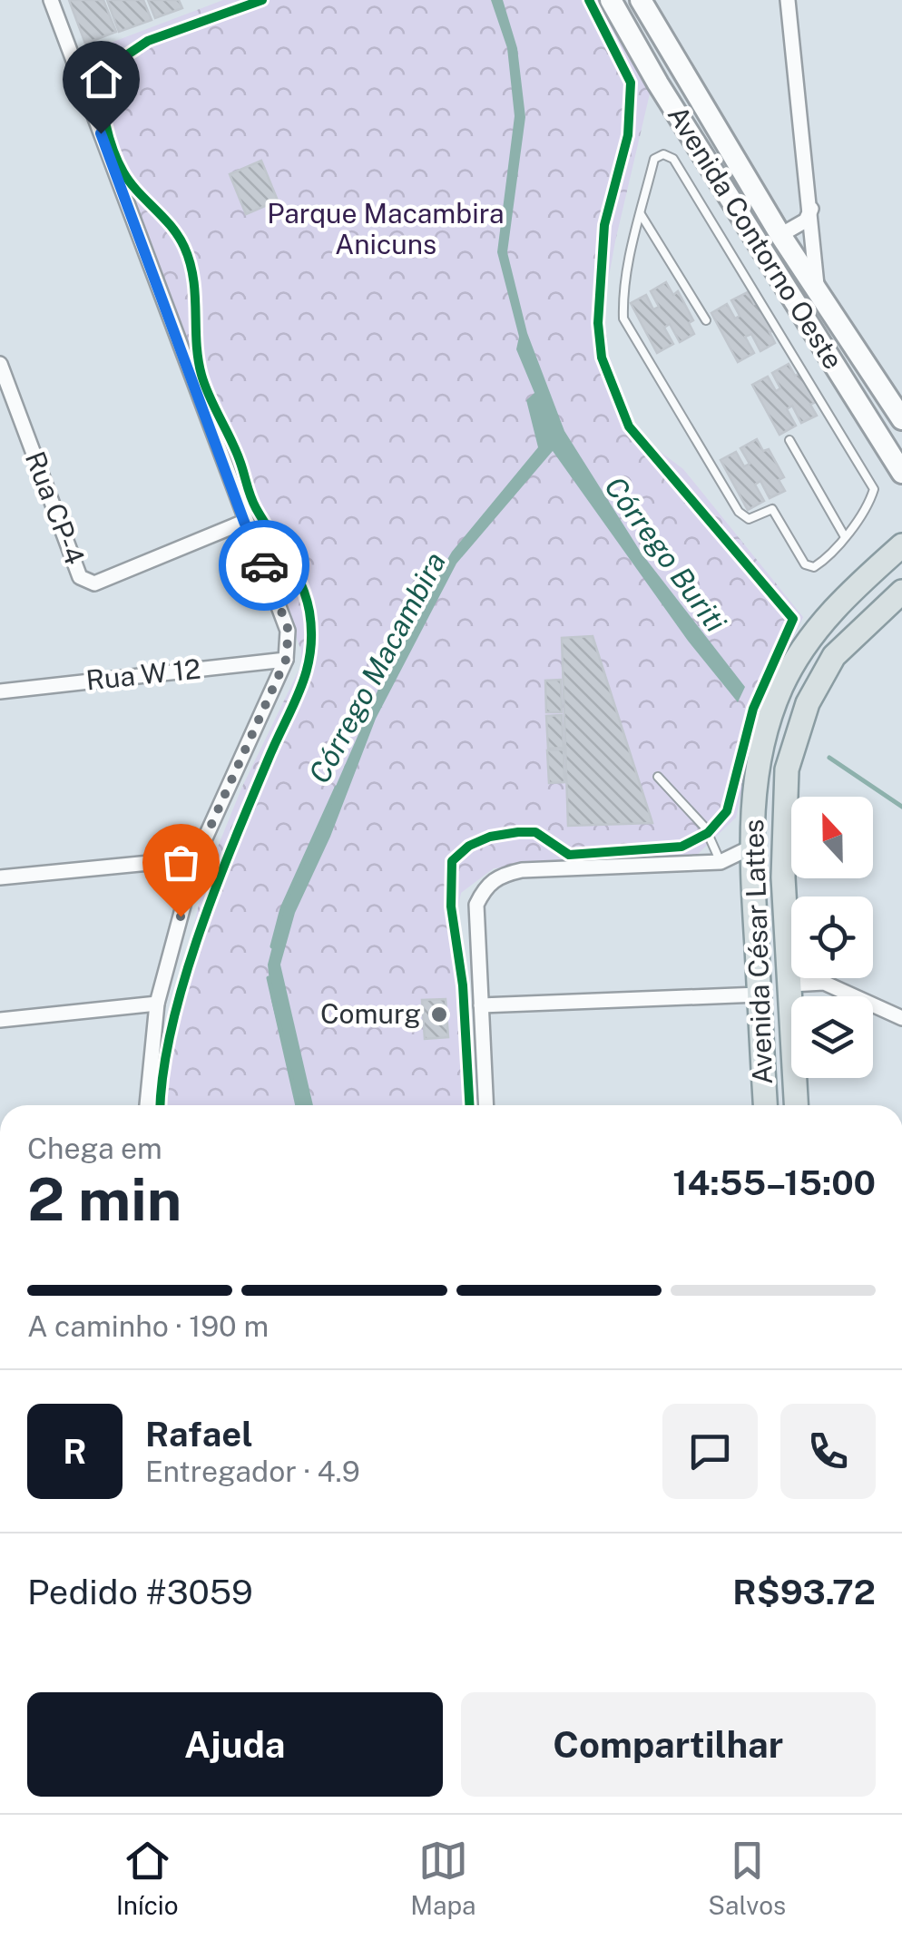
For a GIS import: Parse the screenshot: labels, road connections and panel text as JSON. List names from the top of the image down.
{
  "streets": {
    "main road": ["Avenida Contorno Oeste", "Avenida César Lattes"],
    "street": ["Rua CP-4", "Rua W 12"]
  },
  "water": ["Córrego Buriti", "Córrego Macambira"],
  "parks": ["Parque Macambira Anicuns"],
  "places": ["Comurg"],
  "north": "top",
  "page": {
    "heading": ["2 min", "Chega em", "14:55–15:00"],
    "panel": [
      "Rafael",
      "Entregador · 4.9",
      "Pedido #3059",
      "R$93.72"
    ],
    "bar": "A caminho · 190 m",
    "round": "R",
    "buttons": ["Ajuda", "Compartilhar"],
    "tabs": ["Início", "Mapa", "Salvos"]
  }
}
